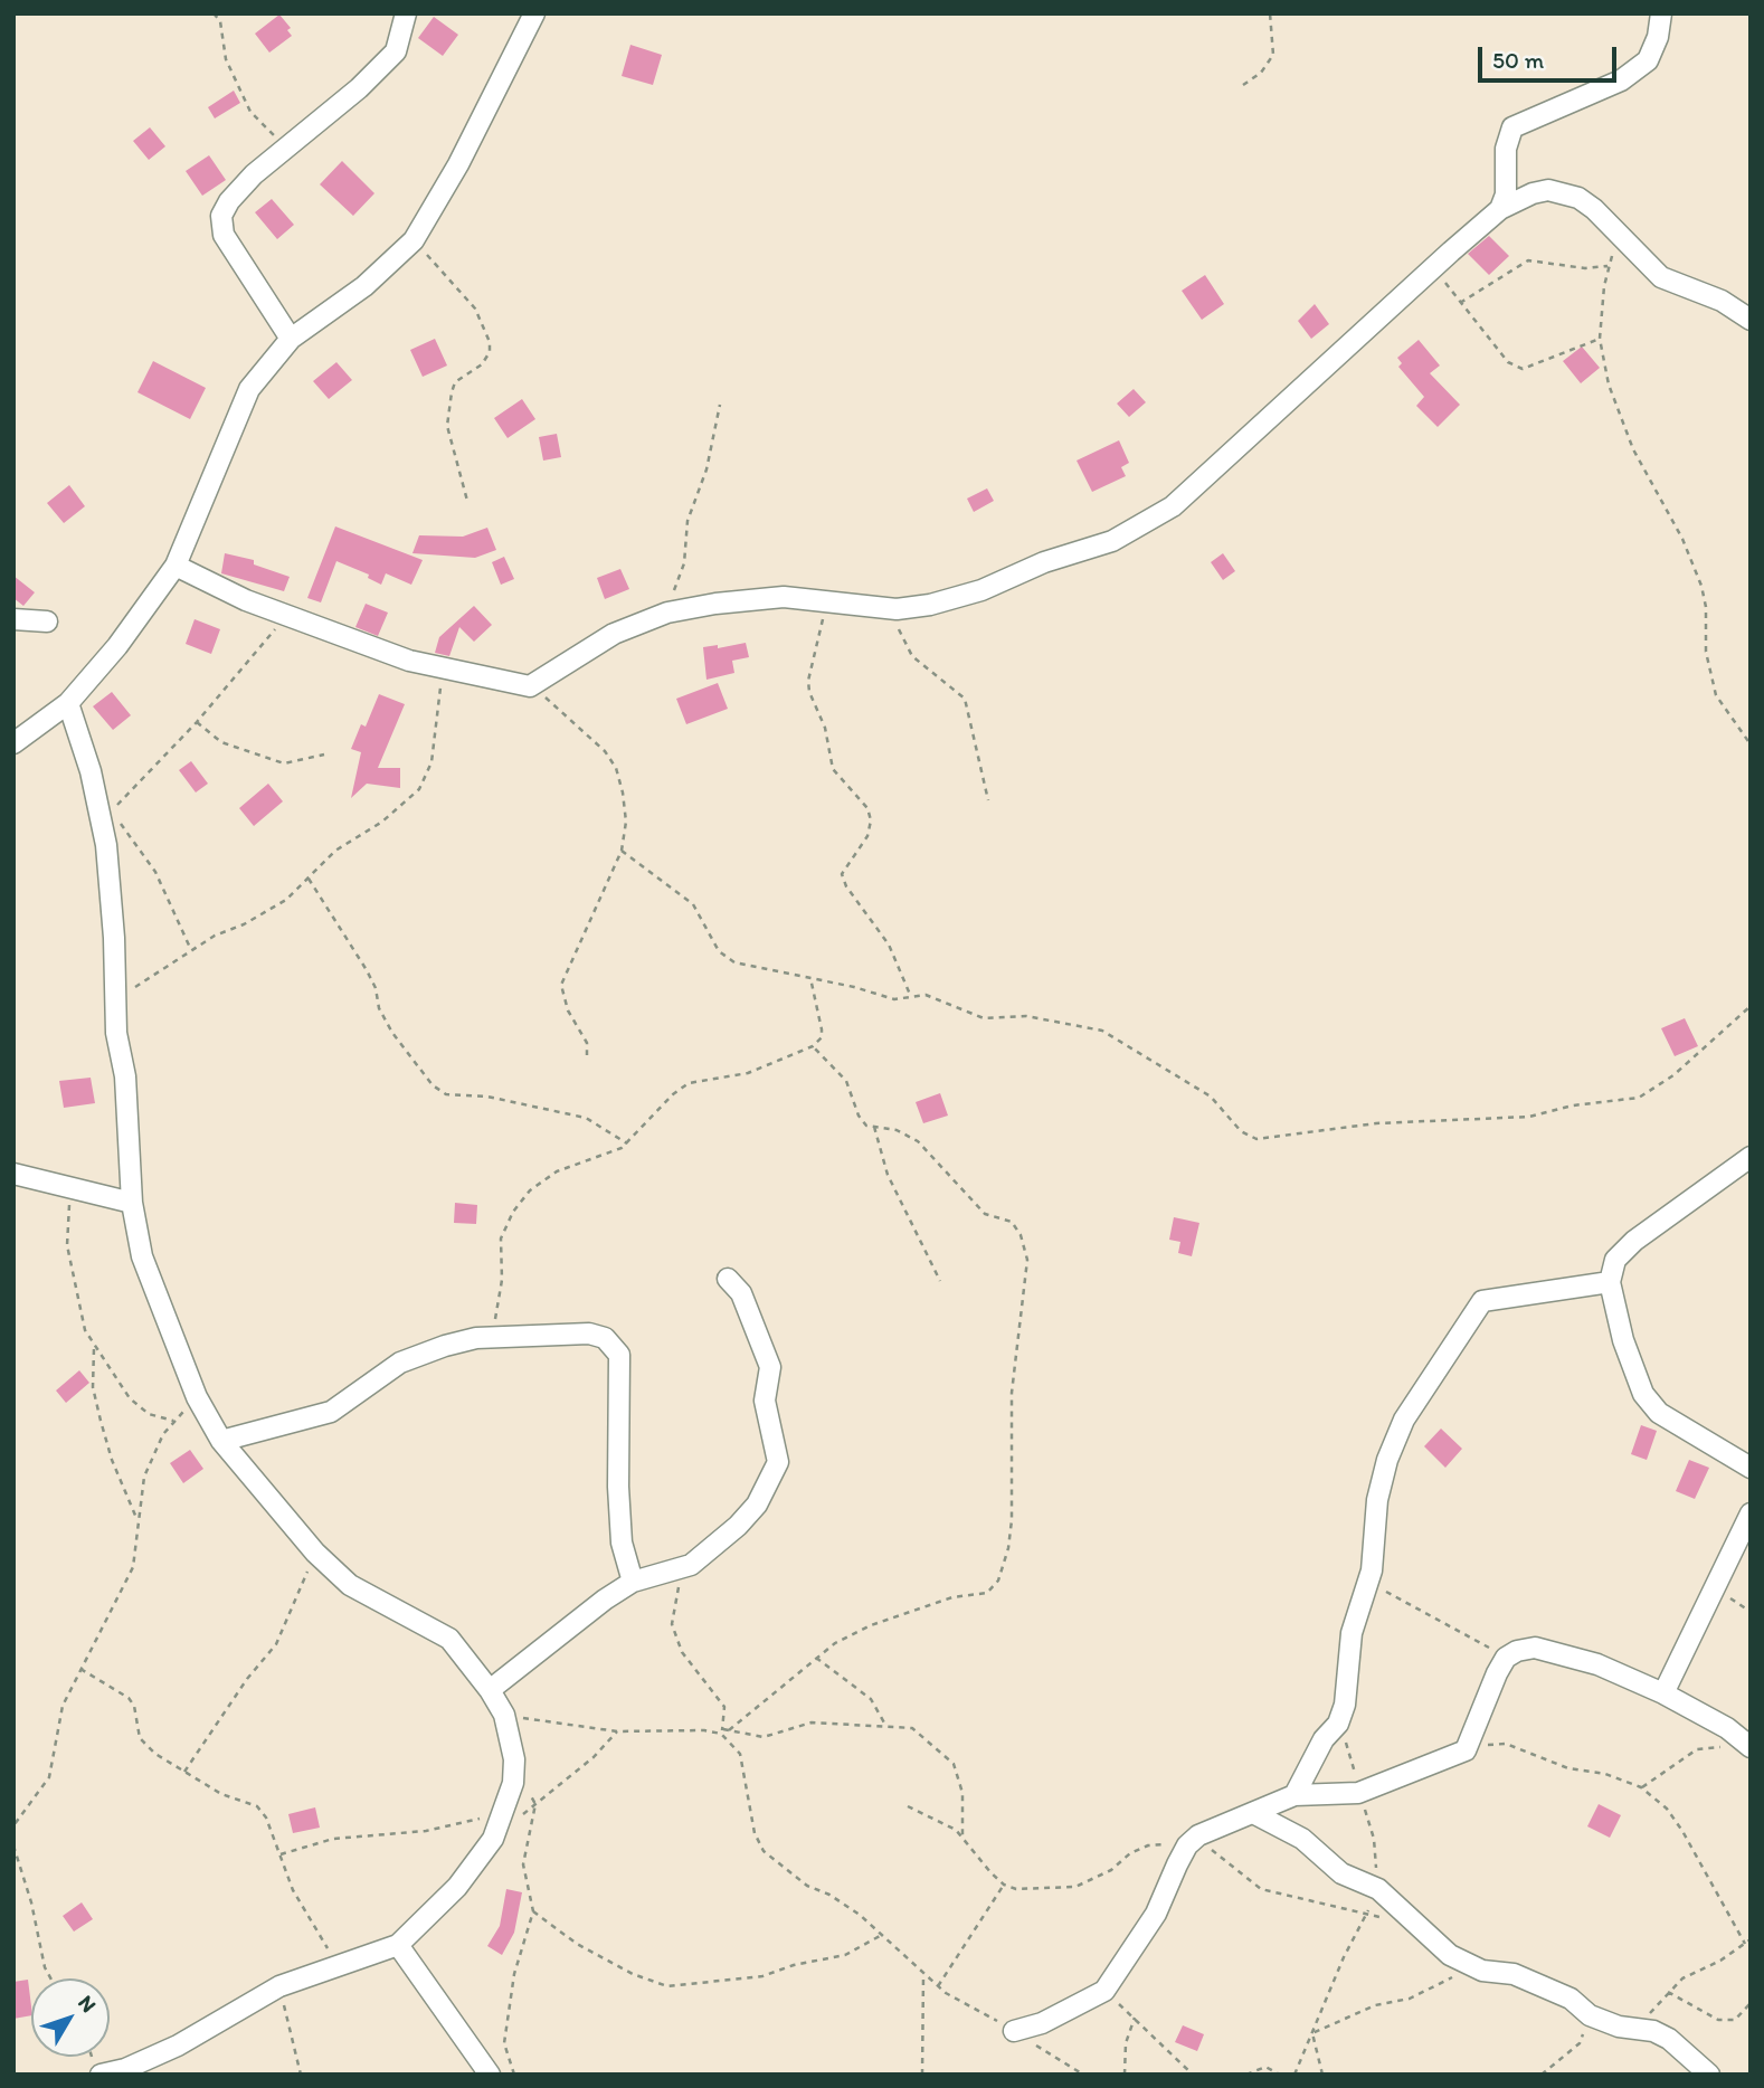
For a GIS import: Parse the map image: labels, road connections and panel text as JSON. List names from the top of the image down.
{
  "scale_bar": "50 m",
  "north": "top right"
}
